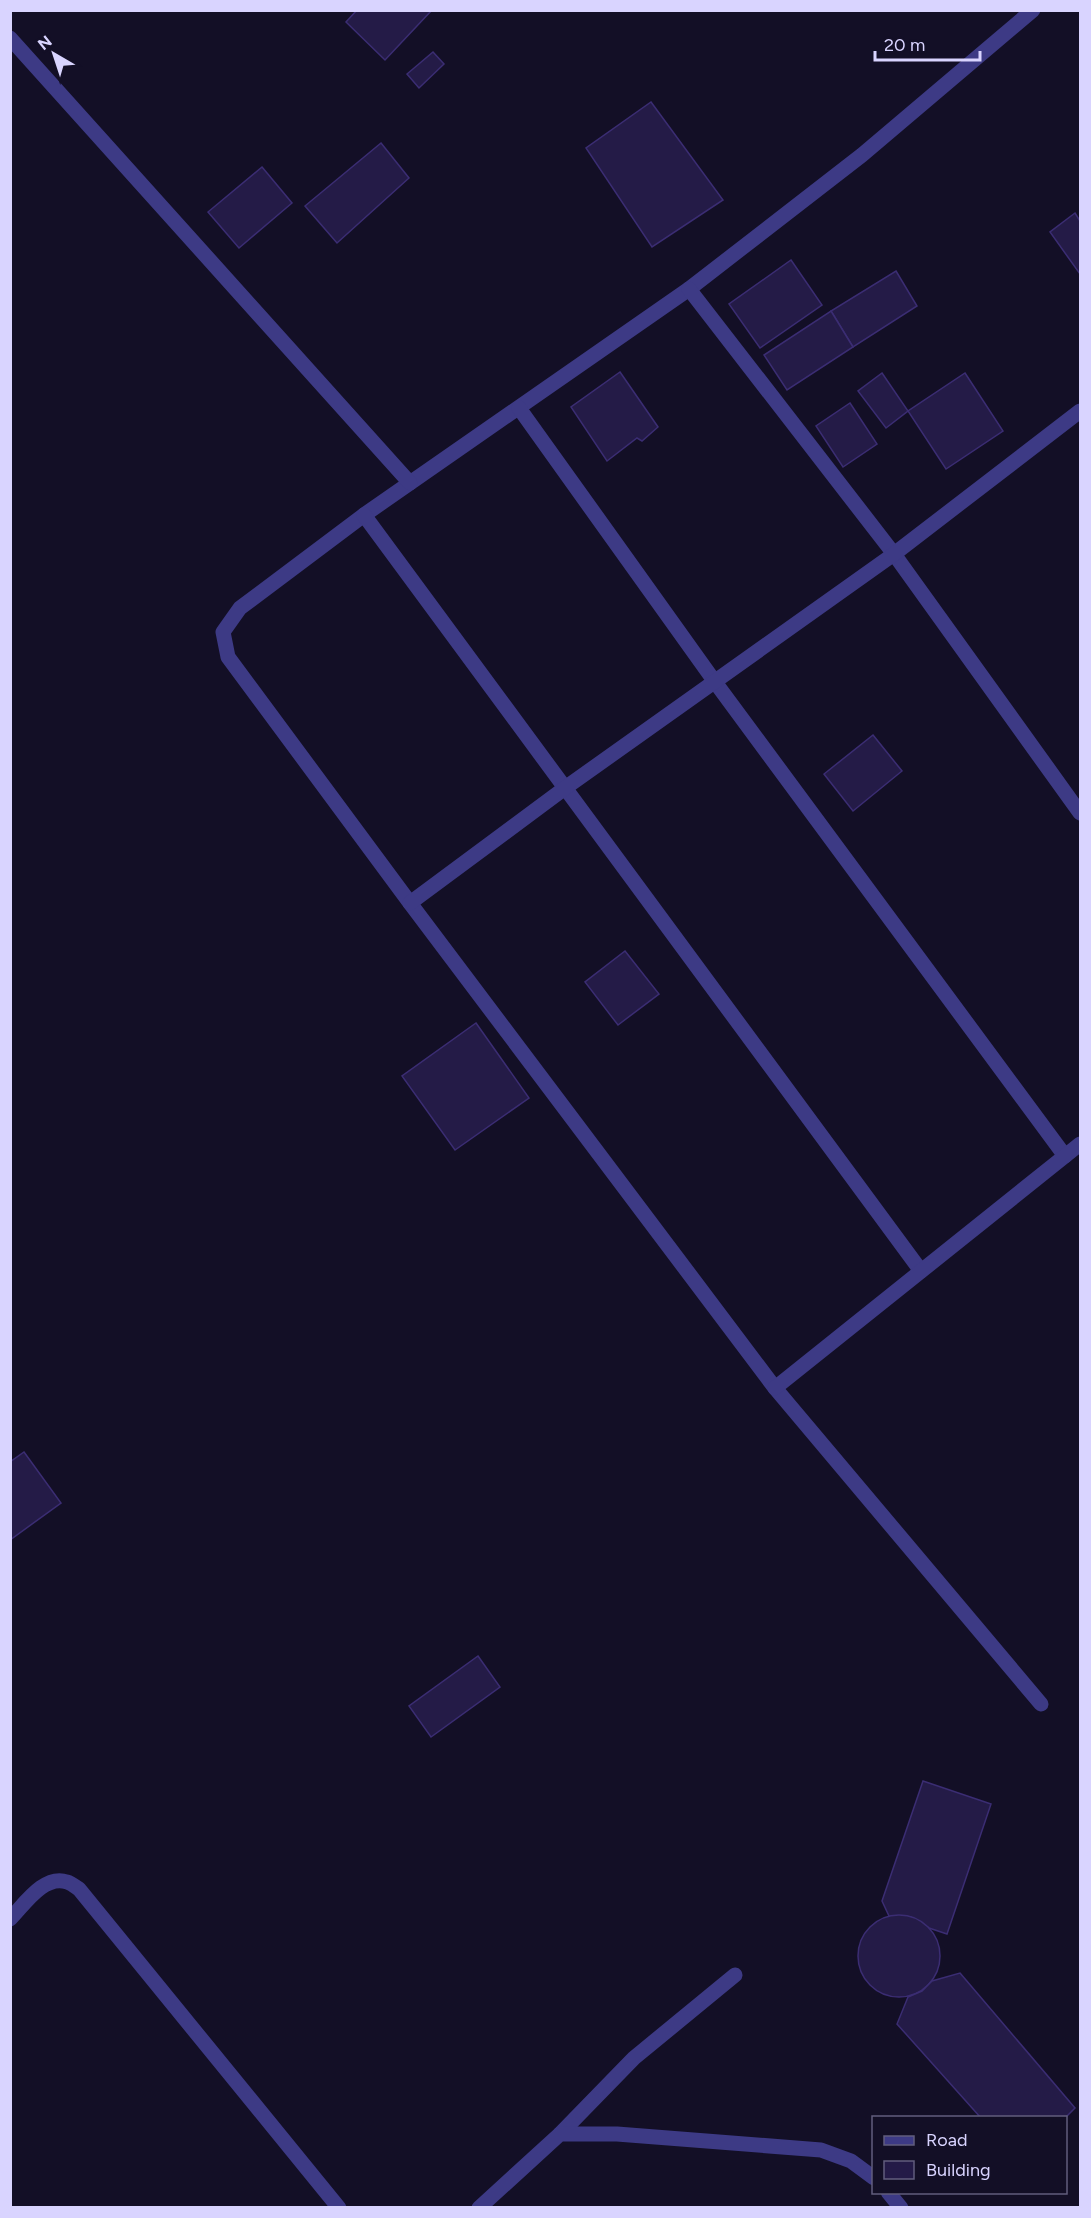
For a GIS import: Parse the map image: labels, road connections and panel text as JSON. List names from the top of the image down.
{
  "legend": ["Road", "Building"],
  "scale_bar": "20 m",
  "north": "top left"
}
